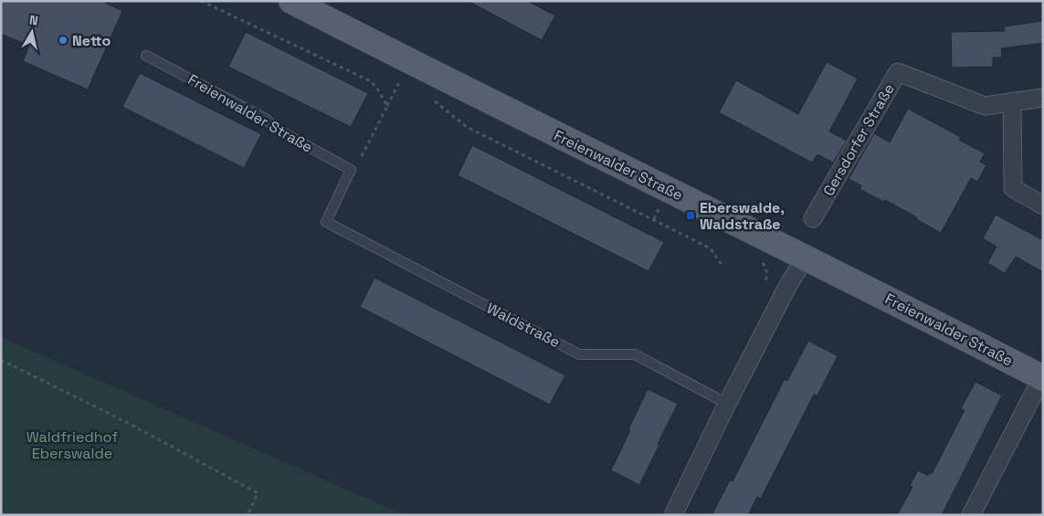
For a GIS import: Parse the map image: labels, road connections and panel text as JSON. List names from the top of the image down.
{
  "streets": {
    "main road": ["Freienwalder Straße"],
    "street": ["Gersdorfer Straße"],
    "lane": ["Waldstraße"]
  },
  "crossings": [
    ["Freienwalder Straße", "Waldstraße"]
  ],
  "parks": ["Waldfriedhof Eberswalde"],
  "places": {
    "other": ["Netto"],
    "transit": ["Eberswalde, Waldstraße"]
  },
  "north": "top"
}
